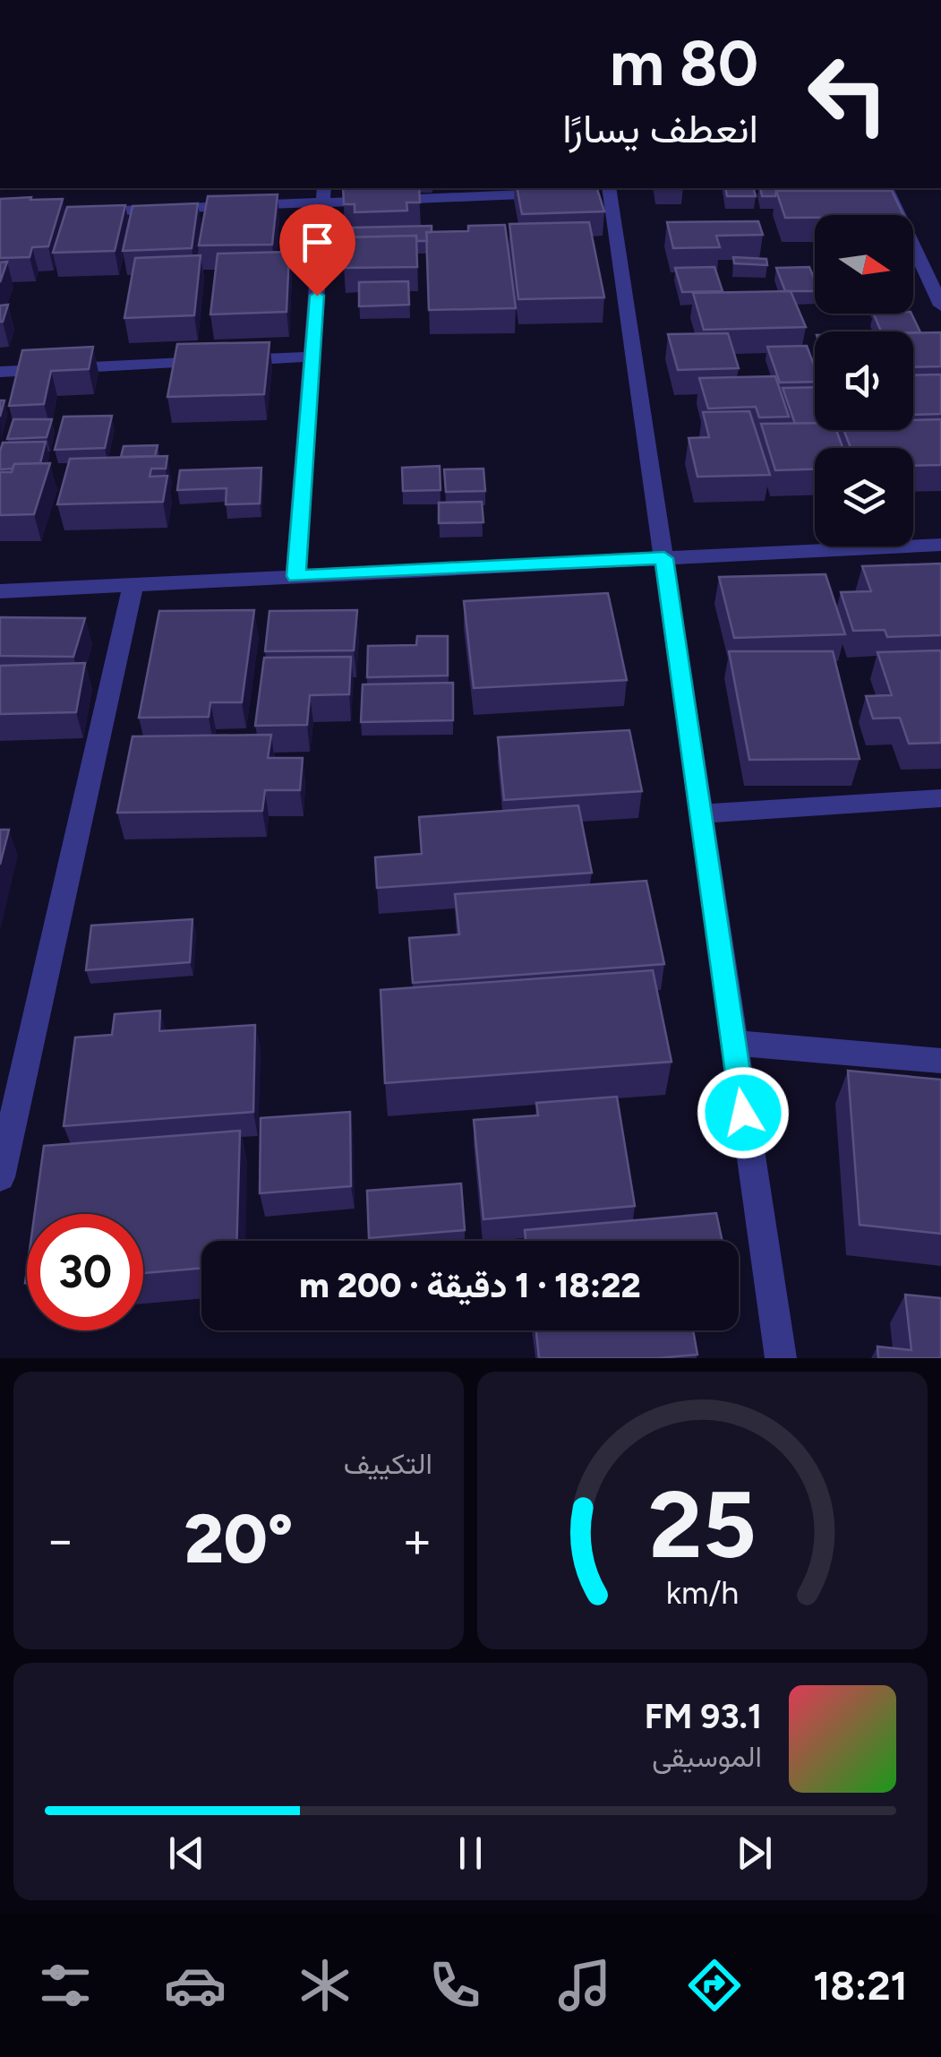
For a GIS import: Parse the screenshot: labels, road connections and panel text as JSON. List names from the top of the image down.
{
  "north": "right",
  "page": {
    "turn": ["80 m", "انعطف يسارًا"],
    "limit": "30",
    "trip": "18:22 · 1 دقيقة · 200 m",
    "tile": "التكييف",
    "heat": ["−", "20°", "+"],
    "song": ["93.1 FM", "الموسيقى"],
    "tabs": "18:21",
    "gauge": ["25", "km/h"]
  }
}
